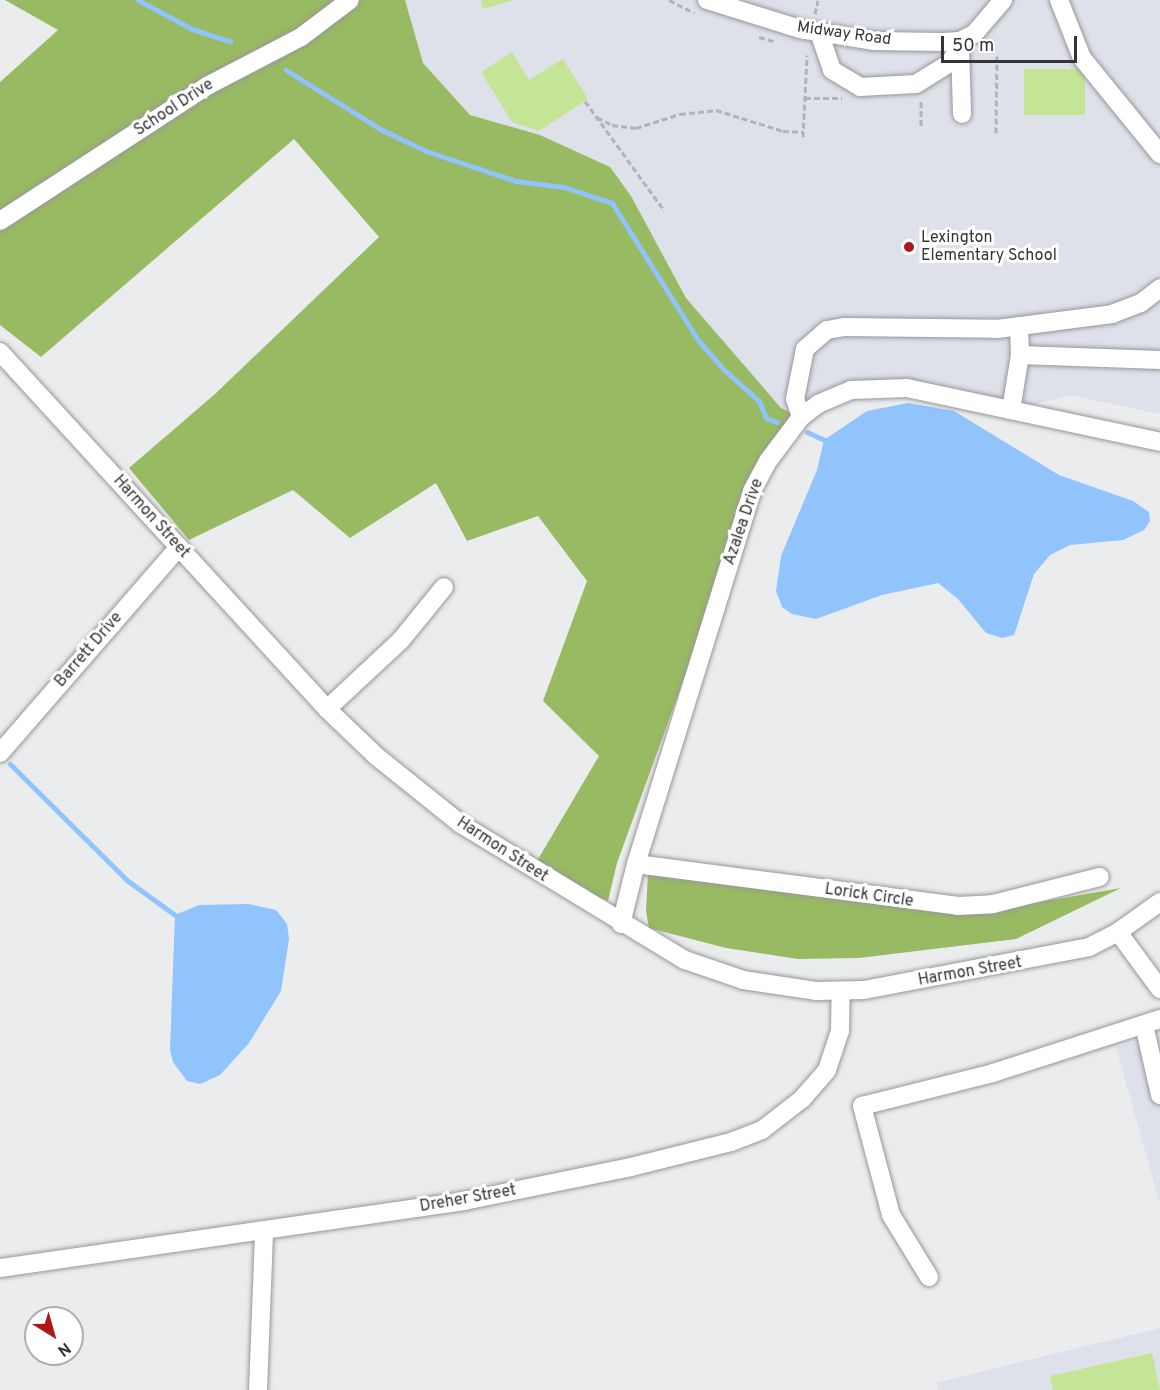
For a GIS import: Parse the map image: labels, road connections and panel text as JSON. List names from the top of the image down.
{
  "streets": {
    "street": [
      "Midway Road",
      "School Drive",
      "Harmon Street",
      "Azalea Drive",
      "Barrett Drive",
      "Lorick Circle",
      "Dreher Street"
    ]
  },
  "crossings": [
    ["Harmon Street", "Azalea Drive"],
    ["Harmon Street", "Barrett Drive"],
    ["Harmon Street", "Dreher Street"],
    ["Azalea Drive", "Lorick Circle"]
  ],
  "places": ["Lexington Elementary School"],
  "scale_bar": "50 m",
  "north": "bottom right"
}
